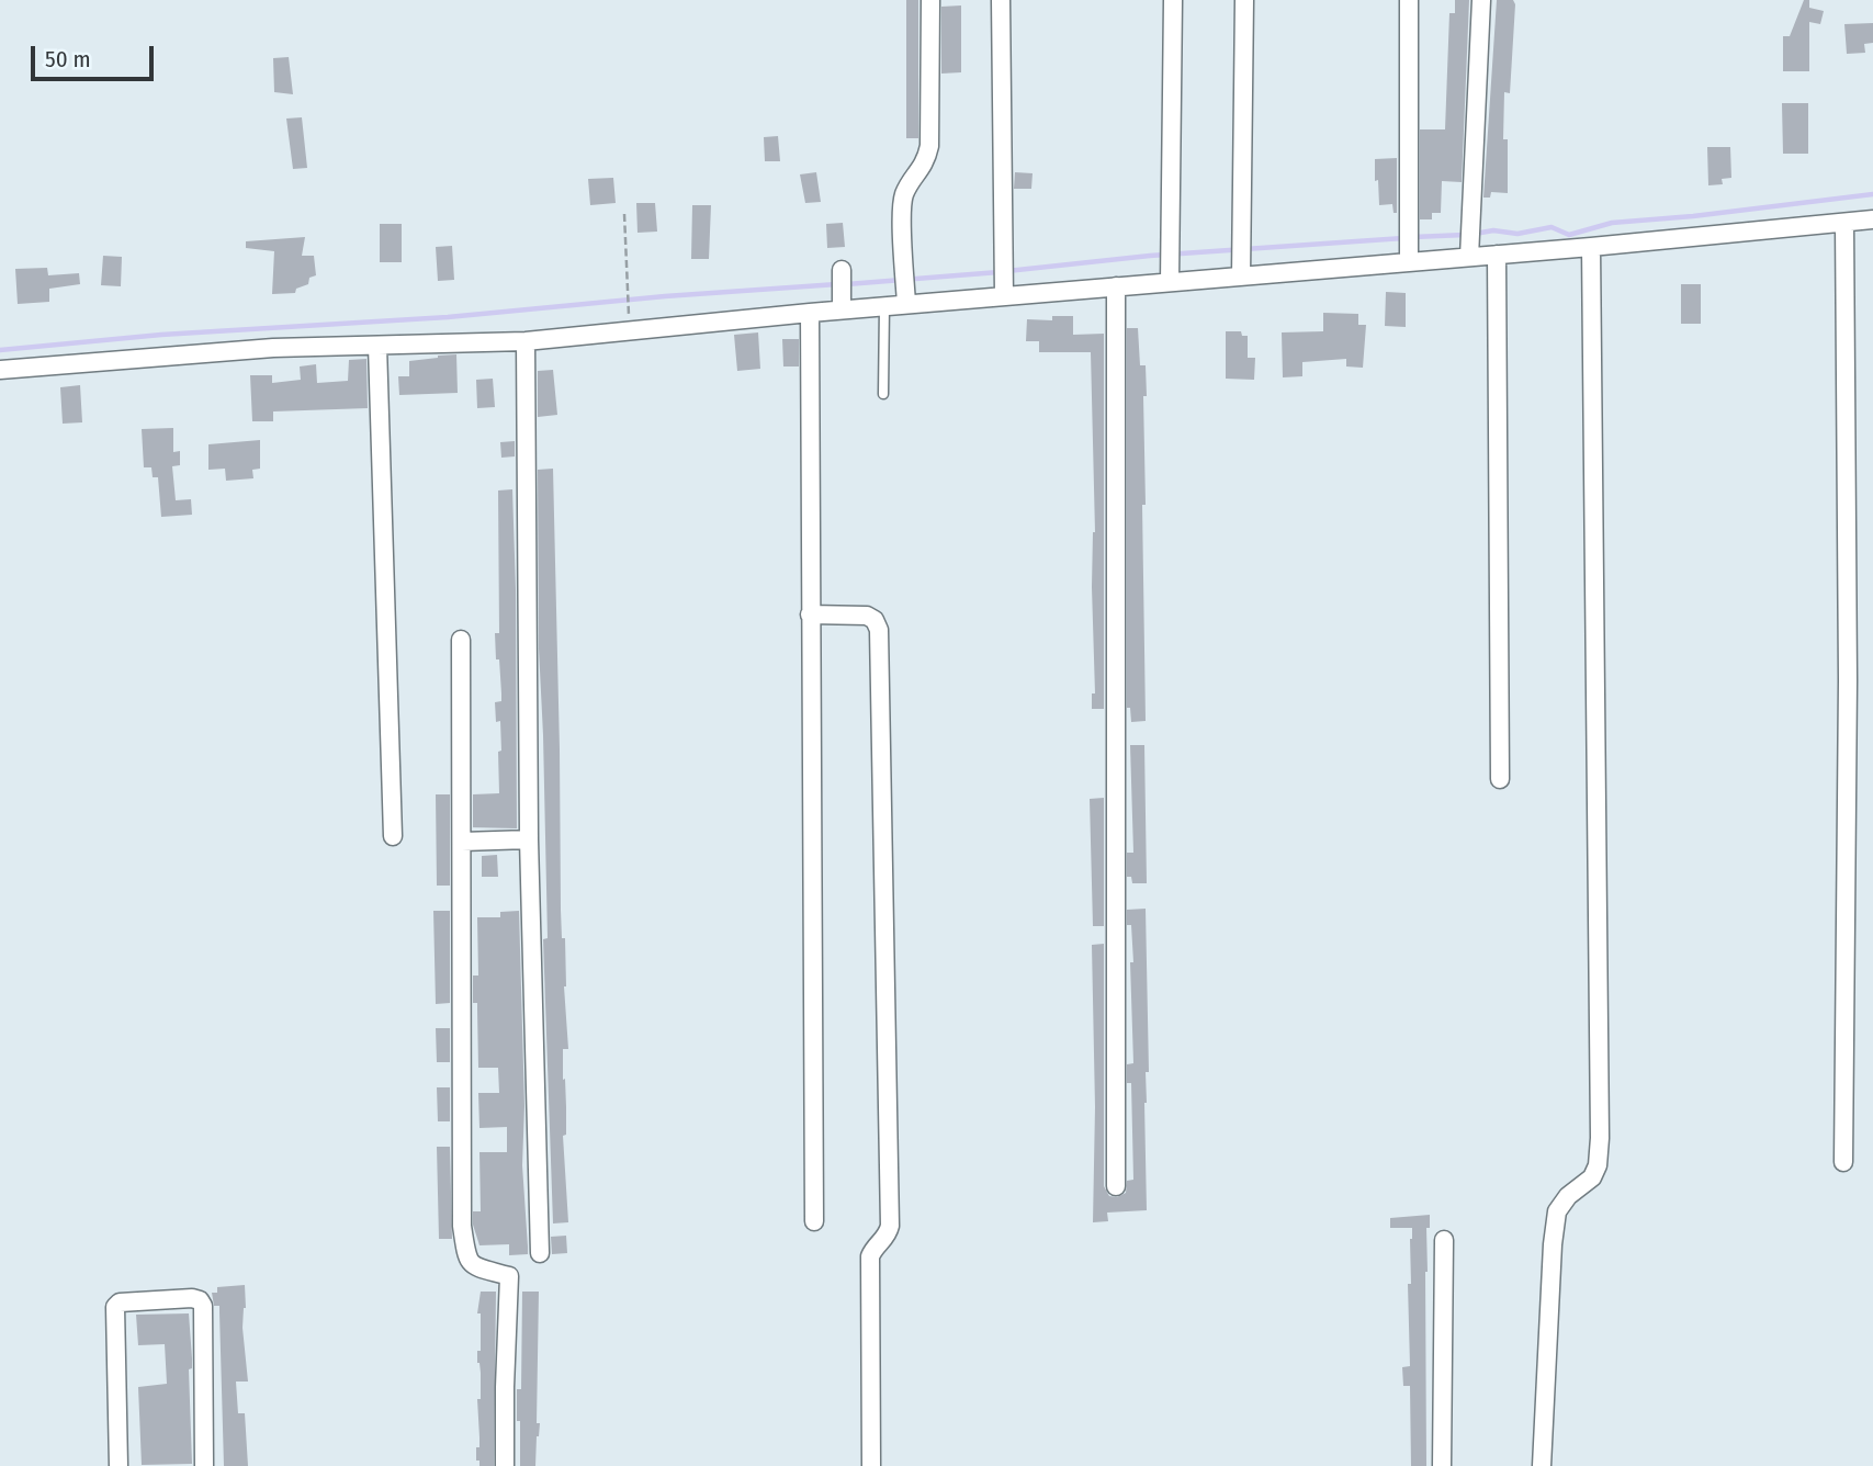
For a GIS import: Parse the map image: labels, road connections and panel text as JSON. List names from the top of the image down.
{
  "scale_bar": "50 m"
}
